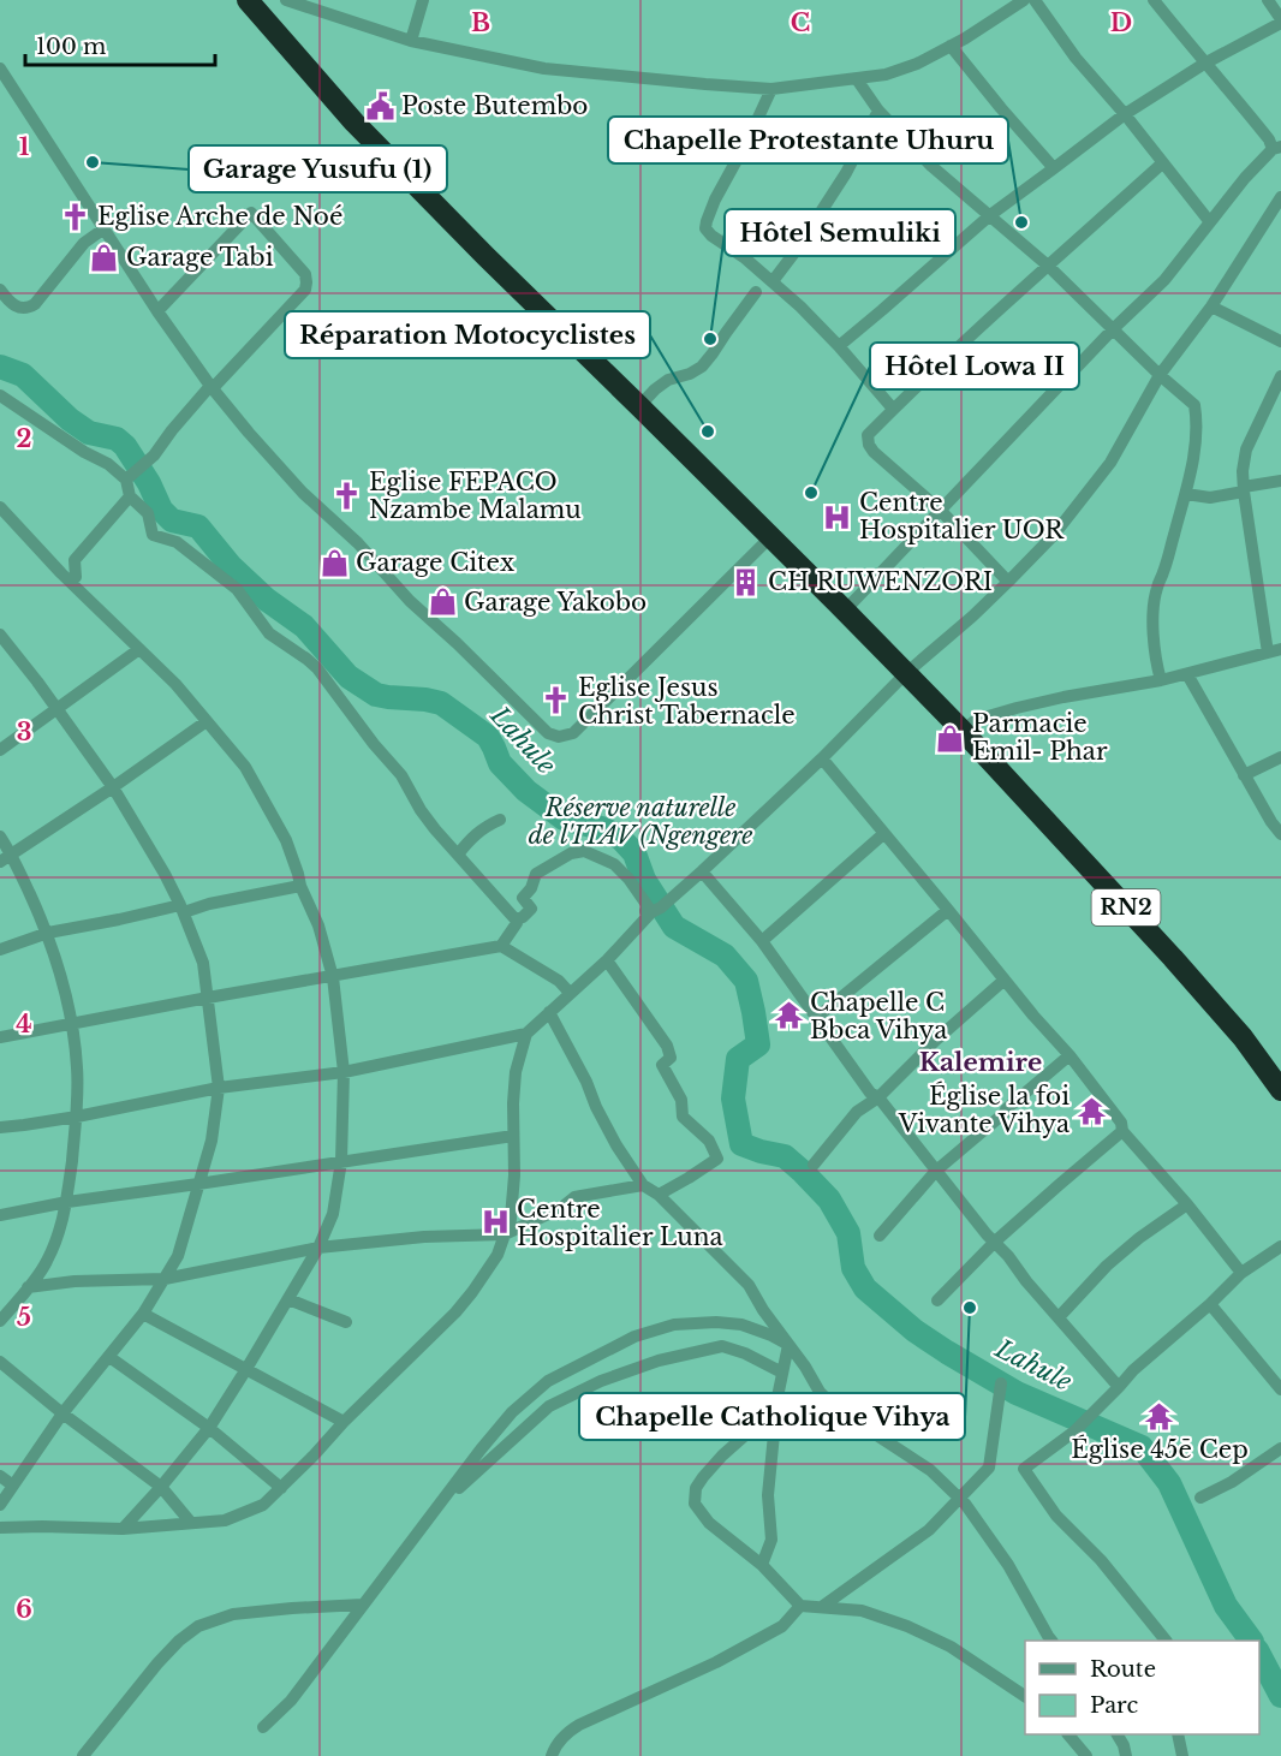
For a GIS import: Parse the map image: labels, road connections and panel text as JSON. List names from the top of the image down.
{
  "streets": {
    "highway": ["RN2"]
  },
  "districts": ["Kalemire"],
  "water": ["Lahule"],
  "parks": ["Réserve naturelle de l'ITAV (Ngengere"],
  "places": {
    "public building": ["Poste Butembo"],
    "other": [
      "Garage Yusufu (1)",
      "Chapelle Protestante Uhuru",
      "Hôtel Semuliki",
      "Réparation Motocyclistes",
      "Hôtel Lowa II",
      "Chapelle Catholique Vihya"
    ],
    "church": ["Eglise Arche de Noé", "Eglise FEPACO Nzambe Malamu", "Eglise Jesus Christ Tabernacle"],
    "shop": [
      "Garage Tabi",
      "Garage Citex",
      "Garage Yakobo",
      "Parmacie Emil- Phar"
    ],
    "hospital": ["Centre Hospitalier UOR", "Centre Hospitalier Luna"],
    "building": ["CH RUWENZORI"],
    "temple": ["Chapelle C Bbca Vihya", "Église la foi Vivante Vihya", "Église 45ē Cep"]
  },
  "legend": ["Route", "Parc"],
  "scale_bar": "100 m",
  "grid": {
    "columns": ["B", "C", "D"],
    "rows": [
      "1",
      "2",
      "3",
      "4",
      "5",
      "6"
    ]
  }
}
